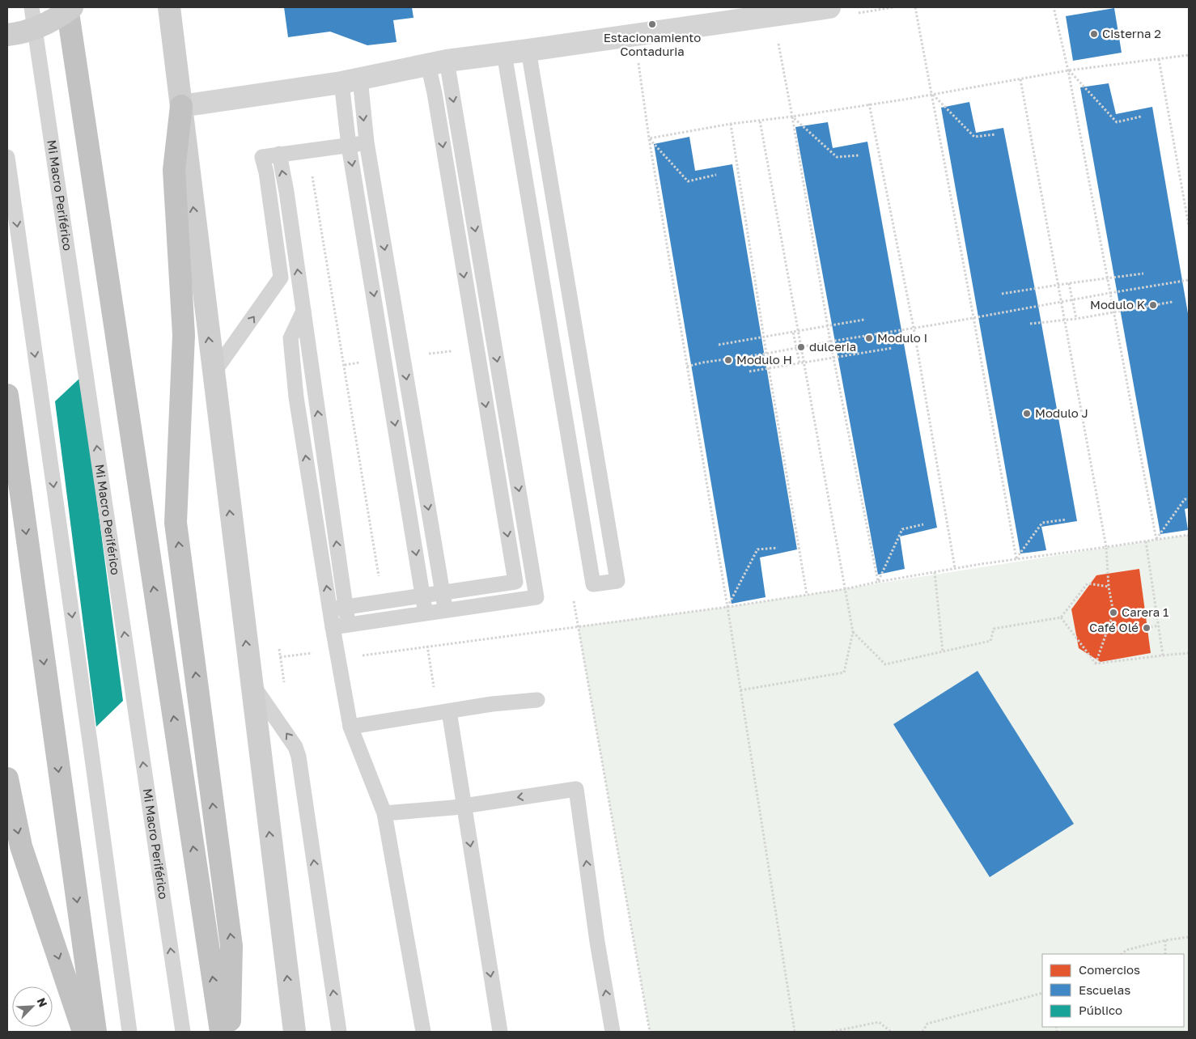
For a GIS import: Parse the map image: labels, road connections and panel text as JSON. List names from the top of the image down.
{
  "streets": {
    "lane": ["Mi Macro Periférico"]
  },
  "places": [
    "Estacionamiento Contaduria",
    "Cisterna 2",
    "Modulo K",
    "Modulo I",
    "dulceria",
    "Modulo H",
    "Modulo J",
    "Carera 1",
    "Café Olé"
  ],
  "legend": ["Comercios", "Escuelas", "Público"],
  "north": "top right"
}
